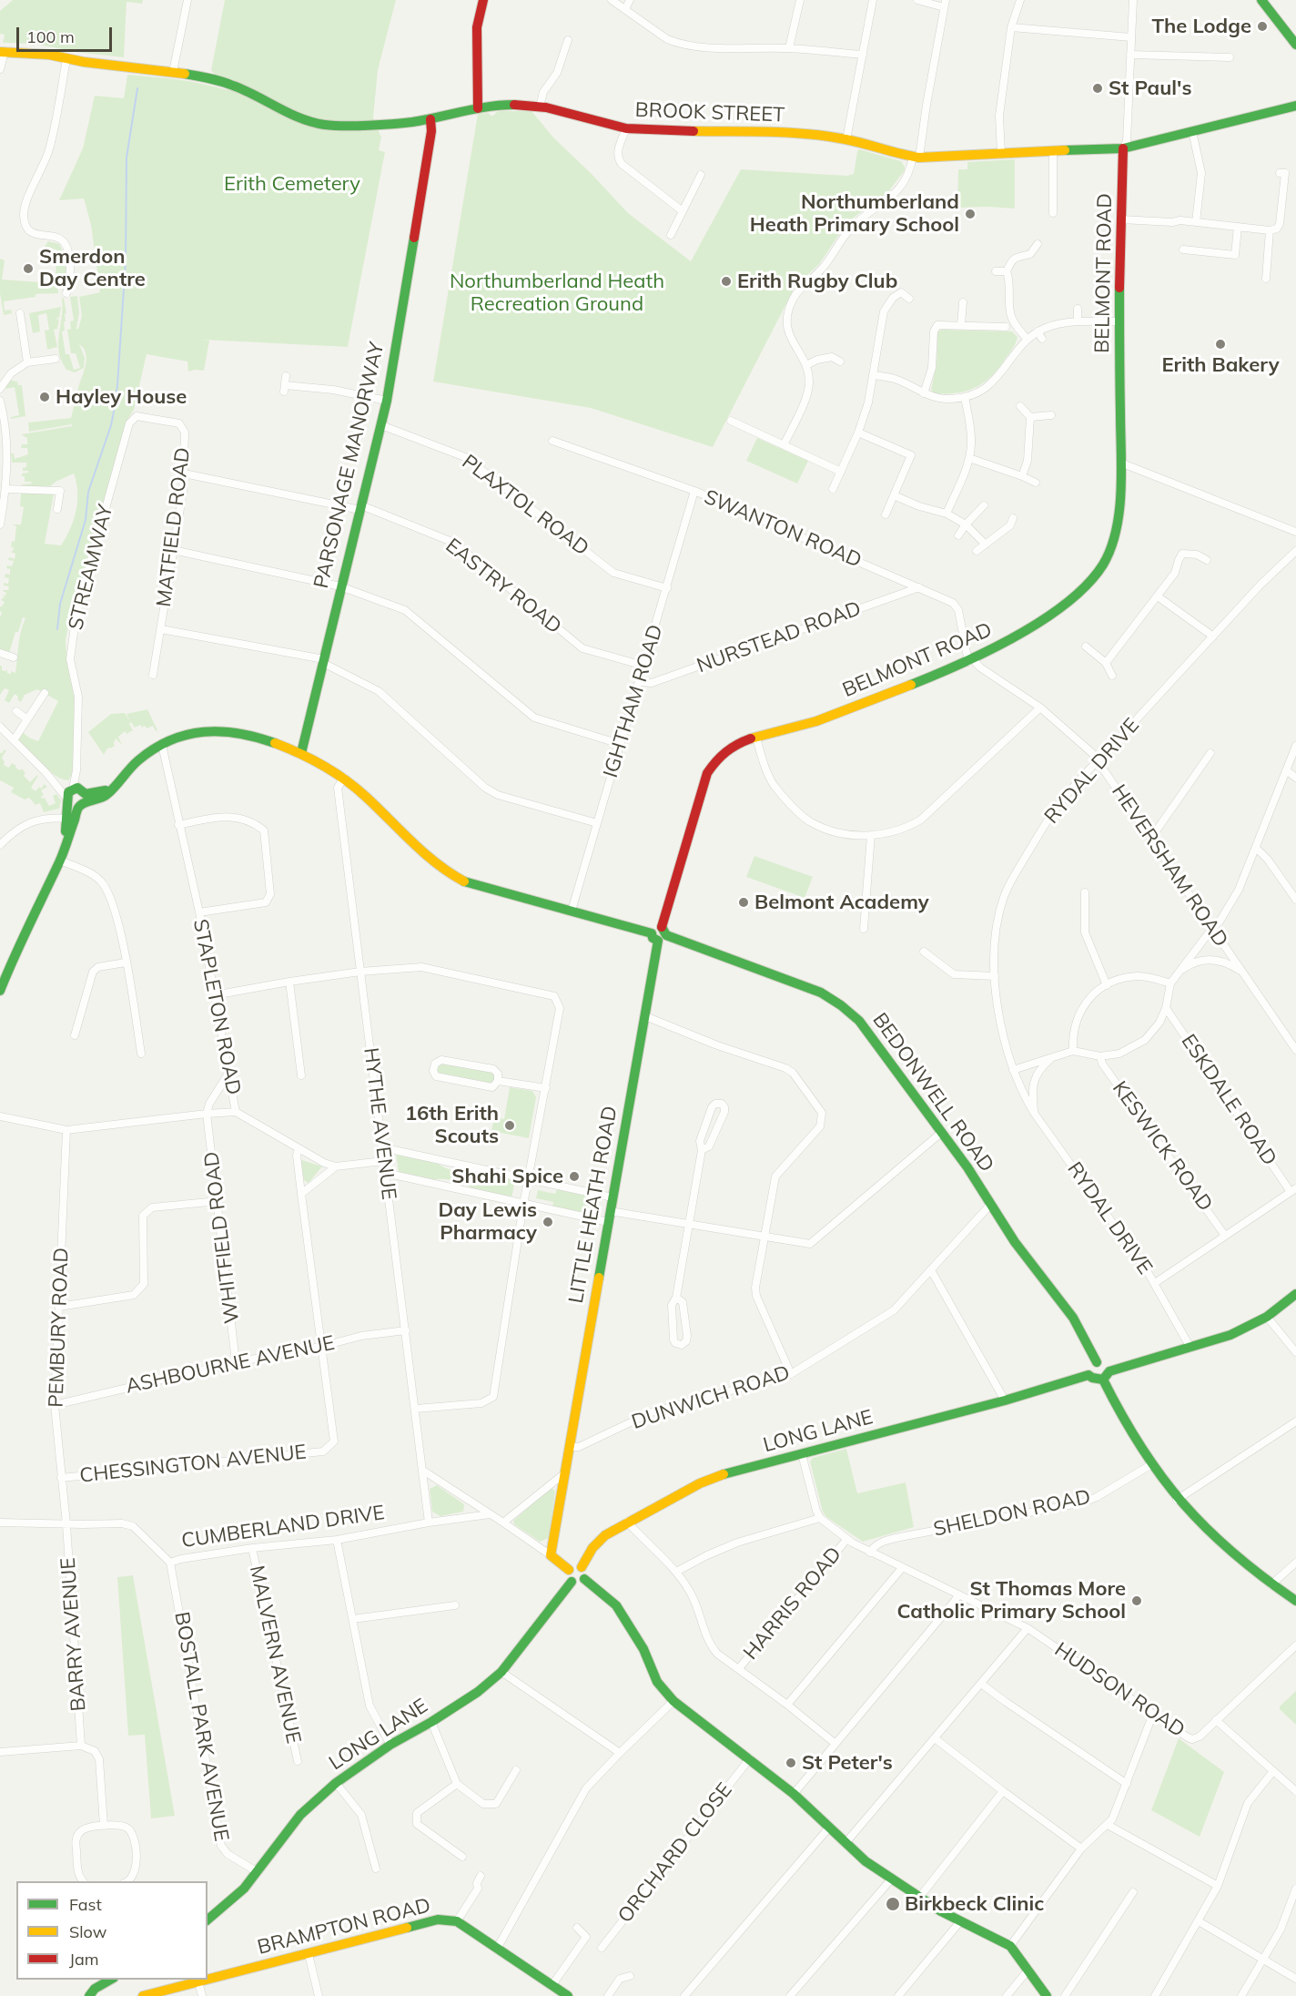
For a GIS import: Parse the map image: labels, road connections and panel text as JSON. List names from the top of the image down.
{
  "streets": {
    "street": [
      "BROOK STREET",
      "BELMONT ROAD",
      "PARSONAGE MANORWAY",
      "PLAXTOL ROAD",
      "MATFIELD ROAD",
      "SWANTON ROAD",
      "STREAMWAY",
      "EASTRY ROAD",
      "NURSTEAD ROAD",
      "IGHTHAM ROAD",
      "RYDAL DRIVE",
      "HEVERSHAM ROAD",
      "STAPLETON ROAD",
      "BEDONWELL ROAD",
      "ESKDALE ROAD",
      "HYTHE AVENUE",
      "KESWICK ROAD",
      "LITTLE HEATH ROAD",
      "WHITFIELD ROAD",
      "PEMBURY ROAD",
      "ASHBOURNE AVENUE",
      "DUNWICH ROAD",
      "LONG LANE",
      "CHESSINGTON AVENUE",
      "SHELDON ROAD",
      "CUMBERLAND DRIVE",
      "HARRIS ROAD",
      "BARRY AVENUE",
      "MALVERN AVENUE",
      "HUDSON ROAD",
      "BOSTALL PARK AVENUE",
      "ORCHARD CLOSE",
      "BRAMPTON ROAD"
    ]
  },
  "crossings": [
    ["BROOK STREET", "BELMONT ROAD"],
    ["BROOK STREET", "PARSONAGE MANORWAY"],
    ["BELMONT ROAD", "SWANTON ROAD"],
    ["BELMONT ROAD", "HEVERSHAM ROAD"],
    ["BELMONT ROAD", "BEDONWELL ROAD"],
    ["BELMONT ROAD", "LITTLE HEATH ROAD"],
    ["PARSONAGE MANORWAY", "PLAXTOL ROAD"],
    ["PARSONAGE MANORWAY", "EASTRY ROAD"],
    ["PARSONAGE MANORWAY", "BEDONWELL ROAD"],
    ["PLAXTOL ROAD", "IGHTHAM ROAD"],
    ["MATFIELD ROAD", "STREAMWAY"],
    ["MATFIELD ROAD", "EASTRY ROAD"],
    ["SWANTON ROAD", "NURSTEAD ROAD"],
    ["SWANTON ROAD", "IGHTHAM ROAD"],
    ["SWANTON ROAD", "HEVERSHAM ROAD"],
    ["STREAMWAY", "BEDONWELL ROAD"],
    ["EASTRY ROAD", "IGHTHAM ROAD"],
    ["NURSTEAD ROAD", "IGHTHAM ROAD"],
    ["IGHTHAM ROAD", "BEDONWELL ROAD"],
    ["RYDAL DRIVE", "HEVERSHAM ROAD"],
    ["STAPLETON ROAD", "BEDONWELL ROAD"],
    ["STAPLETON ROAD", "CHESSINGTON AVENUE"],
    ["BEDONWELL ROAD", "HYTHE AVENUE"],
    ["BEDONWELL ROAD", "LITTLE HEATH ROAD"],
    ["BEDONWELL ROAD", "DUNWICH ROAD"],
    ["BEDONWELL ROAD", "LONG LANE"],
    ["HYTHE AVENUE", "ASHBOURNE AVENUE"],
    ["HYTHE AVENUE", "CUMBERLAND DRIVE"],
    ["LITTLE HEATH ROAD", "DUNWICH ROAD"],
    ["WHITFIELD ROAD", "ASHBOURNE AVENUE"],
    ["PEMBURY ROAD", "ASHBOURNE AVENUE"],
    ["PEMBURY ROAD", "CHESSINGTON AVENUE"],
    ["PEMBURY ROAD", "CUMBERLAND DRIVE"],
    ["PEMBURY ROAD", "BARRY AVENUE"],
    ["ASHBOURNE AVENUE", "CHESSINGTON AVENUE"],
    ["LONG LANE", "BOSTALL PARK AVENUE"],
    ["SHELDON ROAD", "HUDSON ROAD"],
    ["CUMBERLAND DRIVE", "BARRY AVENUE"],
    ["CUMBERLAND DRIVE", "MALVERN AVENUE"],
    ["CUMBERLAND DRIVE", "BOSTALL PARK AVENUE"],
    ["HARRIS ROAD", "HUDSON ROAD"]
  ],
  "parks": ["Erith Cemetery", "Northumberland Heath Recreation Ground"],
  "places": [
    "The Lodge",
    "St Paul's",
    "Northumberland Heath Primary School",
    "Smerdon Day Centre",
    "Erith Rugby Club",
    "Erith Bakery",
    "Hayley House",
    "Belmont Academy",
    "16th Erith Scouts",
    "Shahi Spice",
    "Day Lewis Pharmacy",
    "St Thomas More Catholic Primary School",
    "St Peter's",
    "Birkbeck Clinic"
  ],
  "legend": ["Fast", "Slow", "Jam"],
  "scale_bar": "100 m"
}
